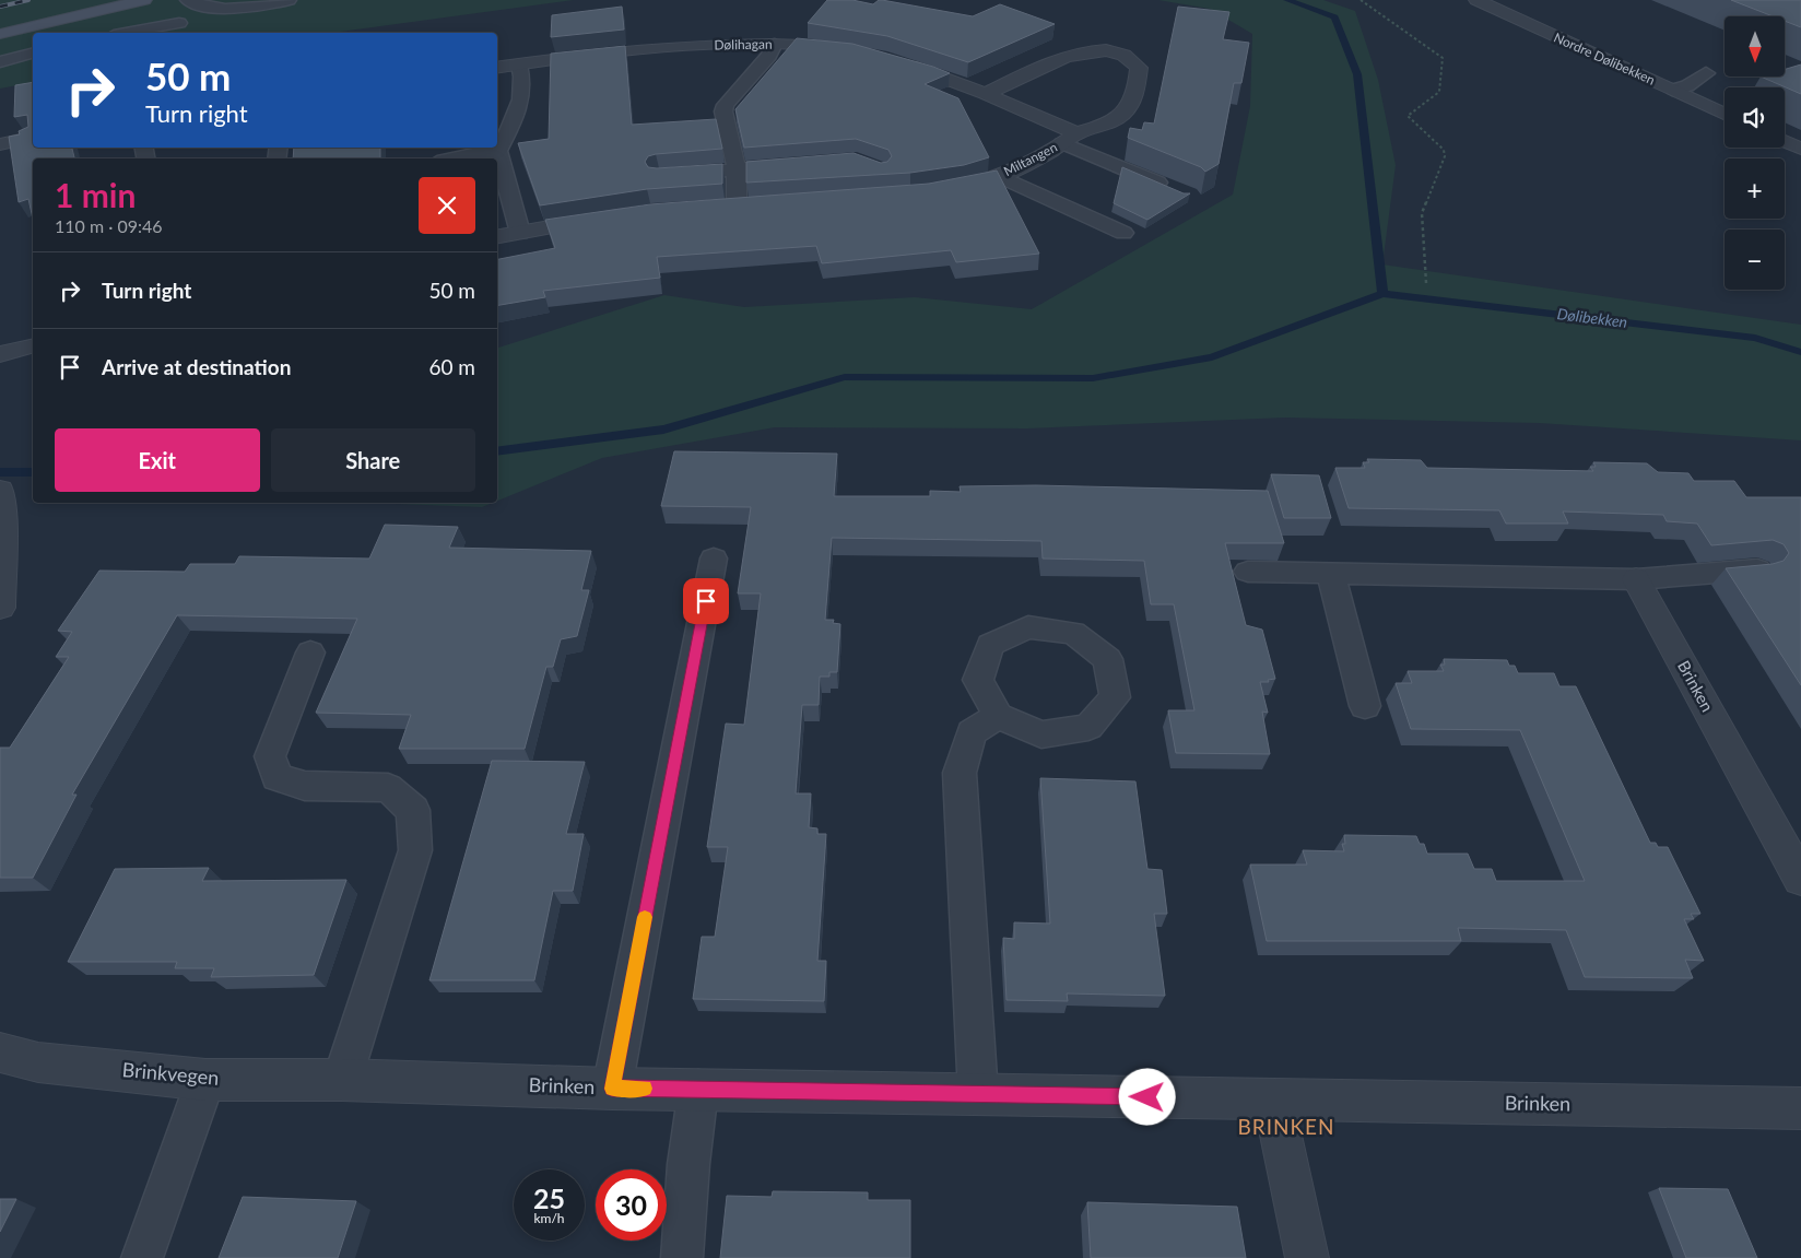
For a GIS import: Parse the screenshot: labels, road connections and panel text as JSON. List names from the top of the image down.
{
  "streets": {
    "street": [
      "Dølihagan",
      "Nordre Dølibekken",
      "Miltangen",
      "Brinken",
      "Brinkvegen"
    ]
  },
  "crossings": [
    ["Brinken", "Brinkvegen"]
  ],
  "districts": ["BRINKEN"],
  "water": ["Dølibekken"],
  "north": "bottom",
  "page": {
    "map_buttons": ["+", "−"],
    "turn": ["50 m", "Turn right"],
    "heading": ["1 min", "110 m · 09:46"],
    "list": [
      {
        "name": "Turn right",
        "value": "50 m"
      },
      {
        "name": "Arrive at destination",
        "value": "60 m"
      }
    ],
    "buttons": ["Exit", "Share"],
    "speed": "25 km/h",
    "limit": "30"
  }
}
